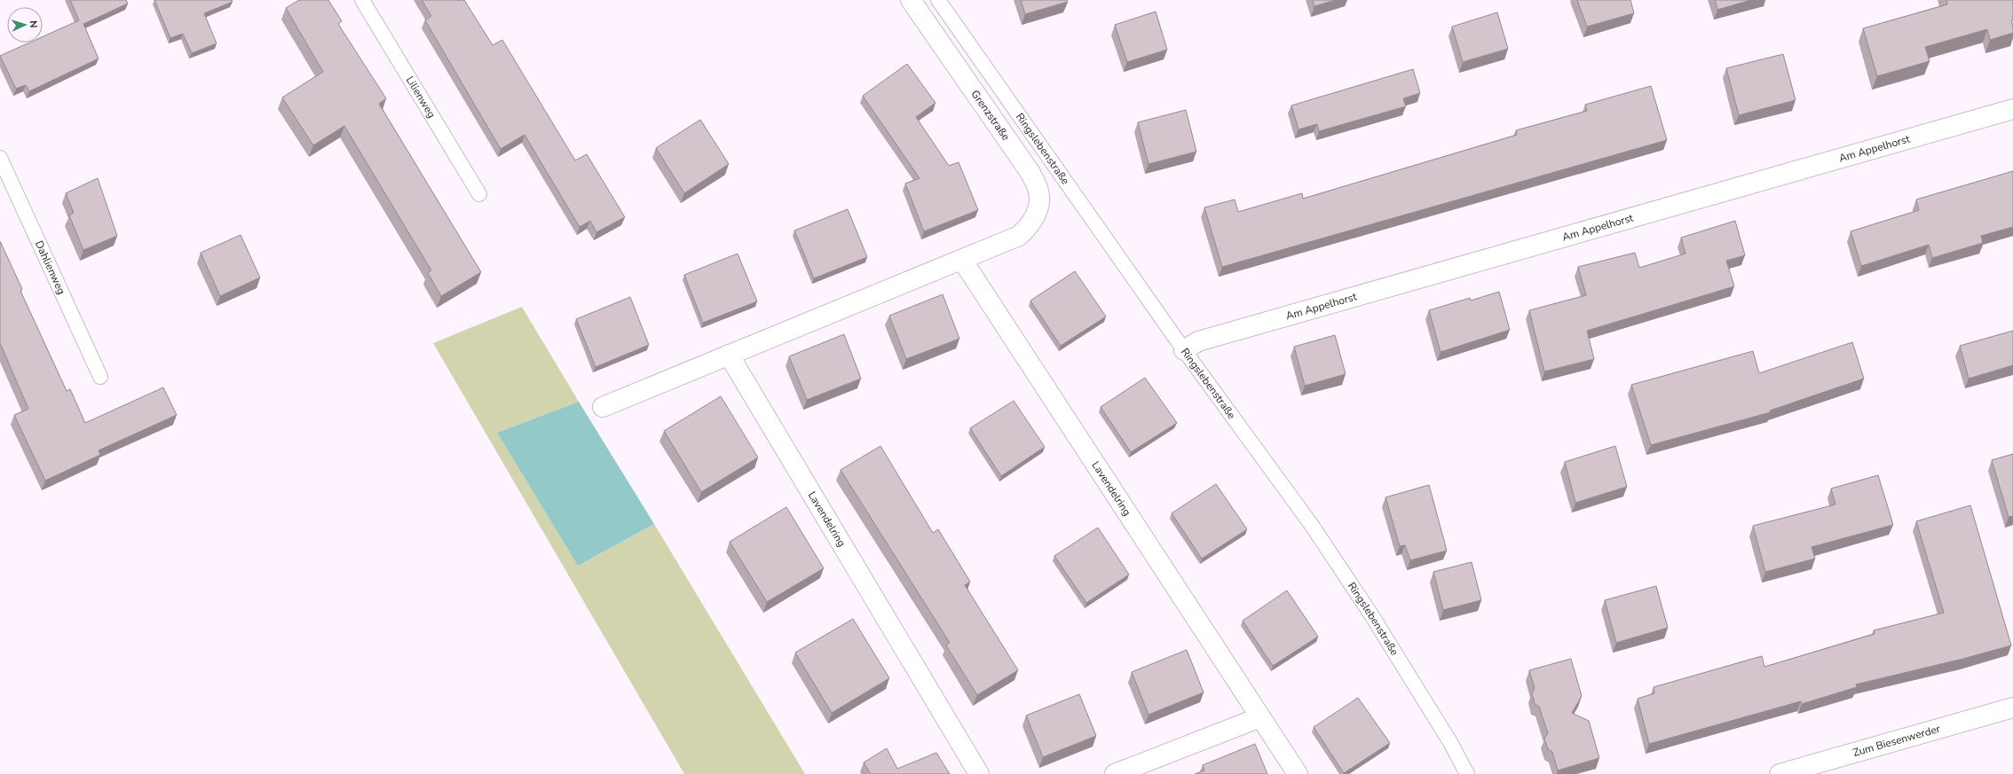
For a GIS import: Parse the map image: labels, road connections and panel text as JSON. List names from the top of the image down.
{
  "streets": {
    "street": [
      "Grenzstraße",
      "Am Appelhorst",
      "Lavendelring",
      "Zum Biesenwerder"
    ],
    "lane": ["Lilienweg", "Ringslebenstraße", "Dahlienweg"]
  },
  "crossings": [
    ["Grenzstraße", "Lavendelring"],
    ["Am Appelhorst", "Ringslebenstraße"]
  ],
  "north": "right"
}
